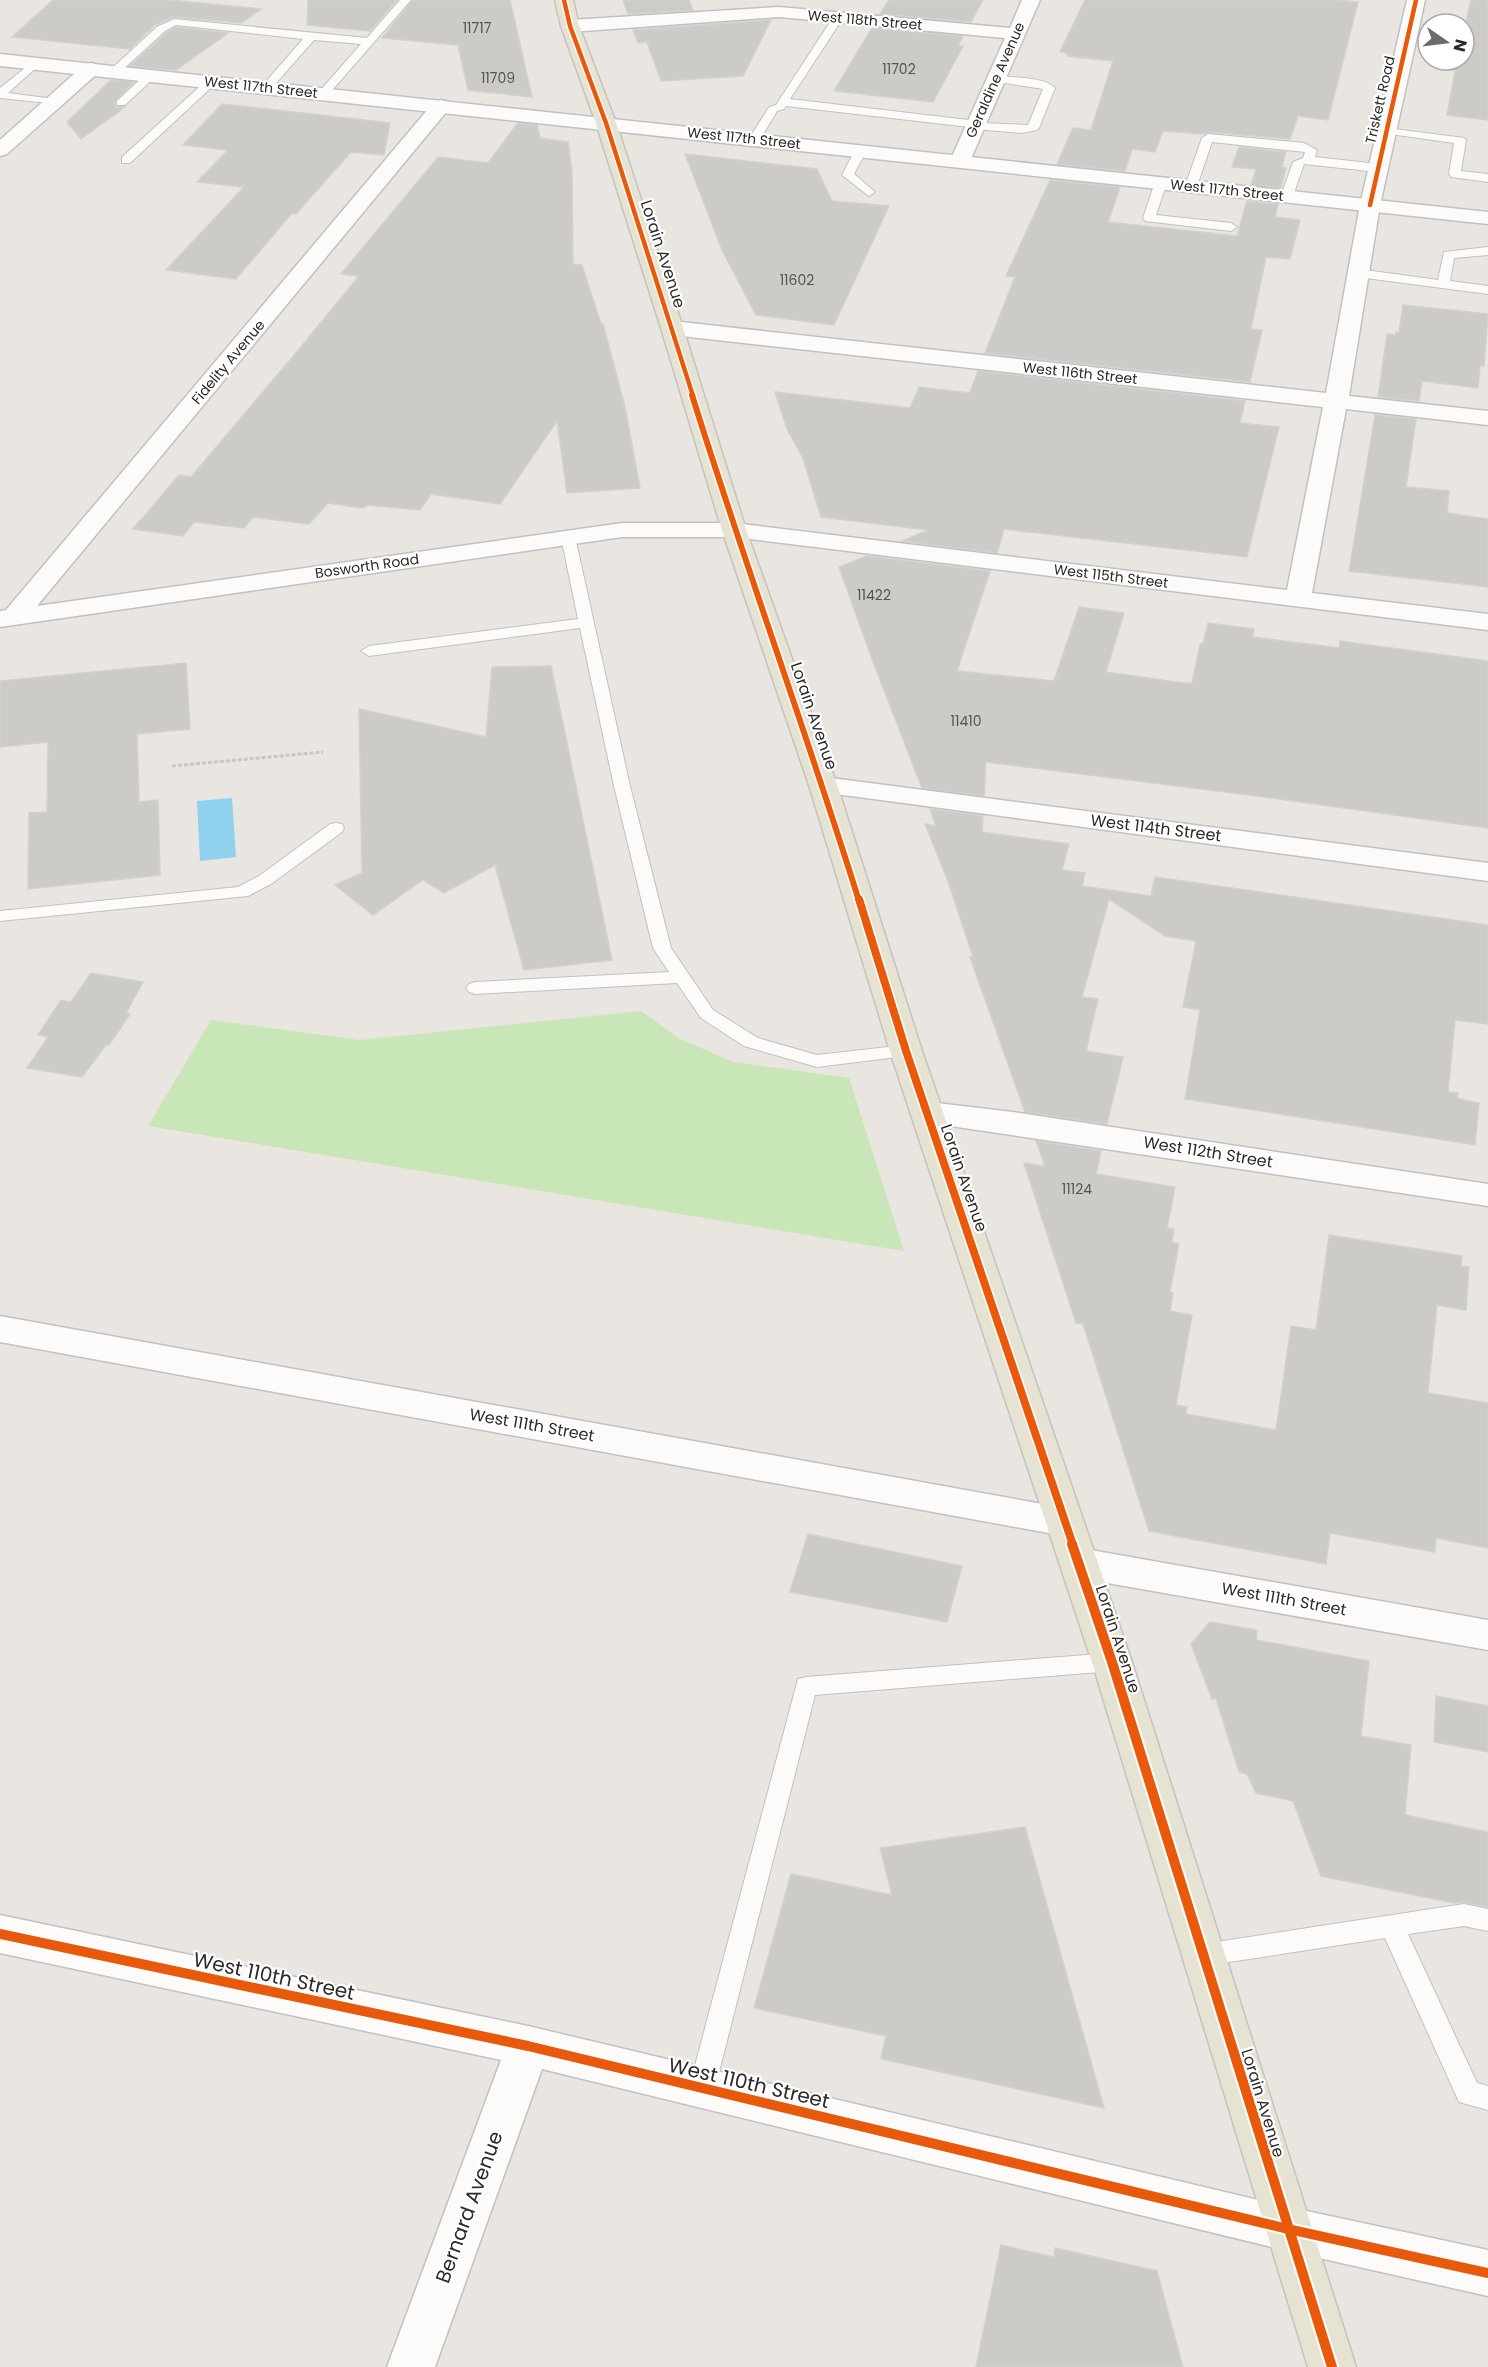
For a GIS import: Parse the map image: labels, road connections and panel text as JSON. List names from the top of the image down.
{
  "streets": {
    "main road": ["Lorain Avenue"],
    "street": [
      "West 118th Street",
      "Geraldine Avenue",
      "West 117th Street",
      "Triskett Road",
      "Fidelity Avenue",
      "West 116th Street",
      "Bosworth Road",
      "West 115th Street",
      "West 114th Street",
      "West 112th Street",
      "West 111th Street",
      "West 110th Street",
      "Bernard Avenue"
    ]
  },
  "crossings": [
    ["West 118th Street", "Geraldine Avenue"],
    ["West 118th Street", "Lorain Avenue"],
    ["Geraldine Avenue", "West 117th Street"],
    ["West 117th Street", "Triskett Road"],
    ["West 117th Street", "Lorain Avenue"],
    ["West 117th Street", "Fidelity Avenue"],
    ["Triskett Road", "West 116th Street"],
    ["Triskett Road", "West 115th Street"],
    ["Lorain Avenue", "West 116th Street"],
    ["Lorain Avenue", "Bosworth Road"],
    ["Lorain Avenue", "West 115th Street"],
    ["Lorain Avenue", "West 114th Street"],
    ["Lorain Avenue", "West 112th Street"],
    ["Lorain Avenue", "West 111th Street"],
    ["Lorain Avenue", "West 110th Street"],
    ["Fidelity Avenue", "Bosworth Road"],
    ["Bosworth Road", "West 115th Street"],
    ["West 110th Street", "Bernard Avenue"]
  ],
  "house_numbers": [
    "11717",
    "11702",
    "11709",
    "11602",
    "11422",
    "11410",
    "11124"
  ],
  "north": "right"
}
